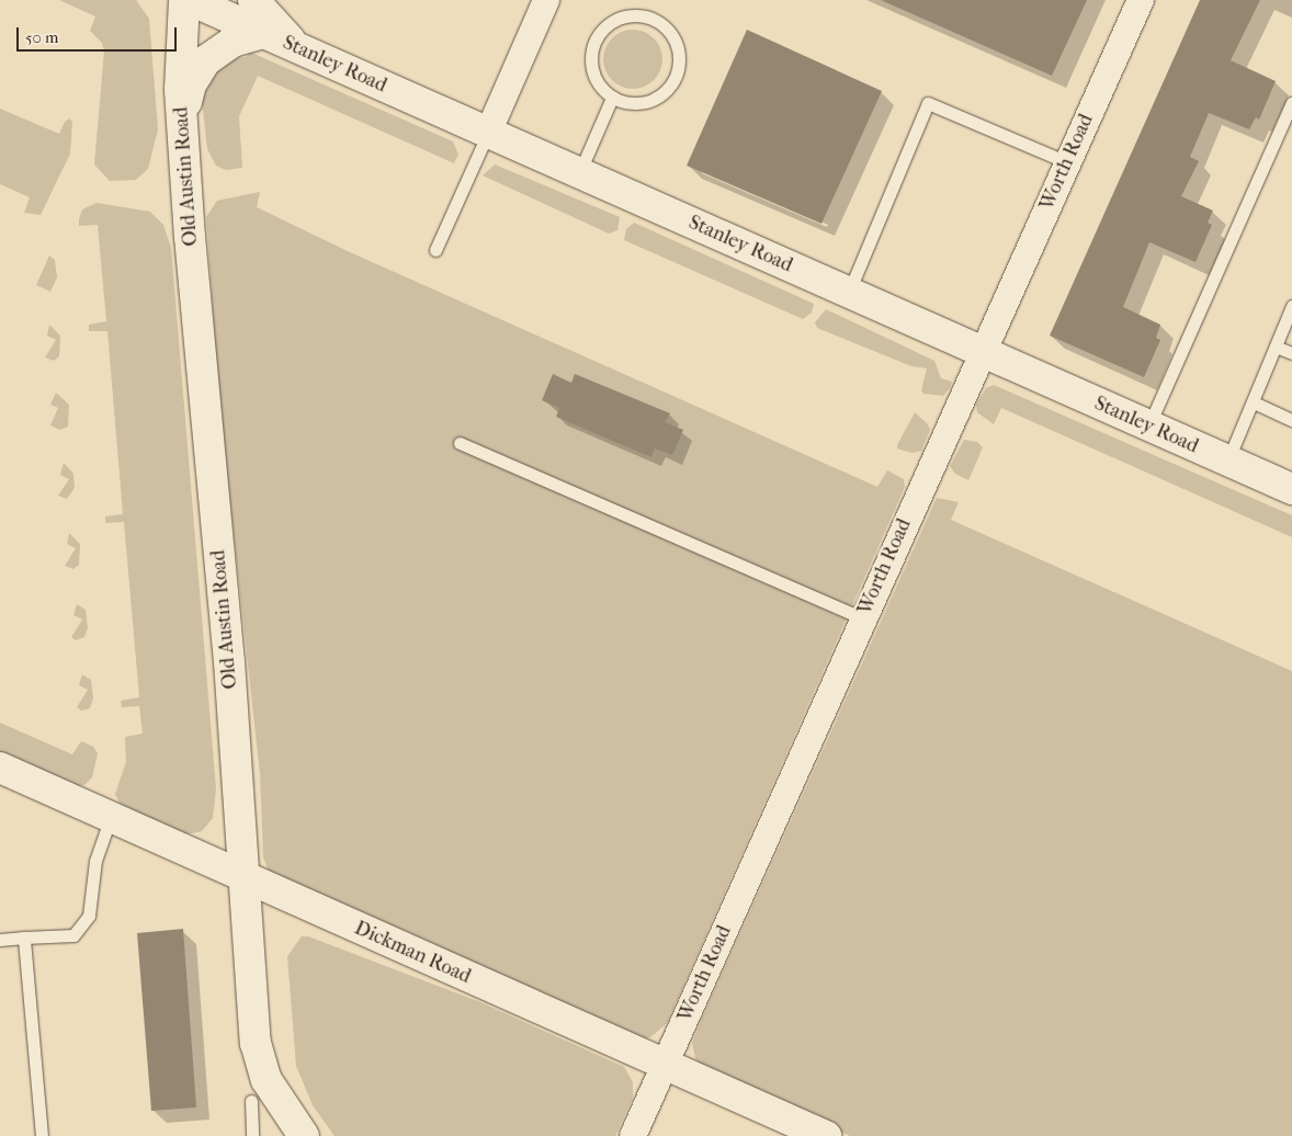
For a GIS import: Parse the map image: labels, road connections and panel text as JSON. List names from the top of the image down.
{
  "streets": {
    "street": [
      "Stanley Road",
      "Worth Road",
      "Old Austin Road",
      "Dickman Road"
    ]
  },
  "crossings": [
    ["Stanley Road", "Worth Road"],
    ["Worth Road", "Dickman Road"],
    ["Old Austin Road", "Dickman Road"]
  ],
  "scale_bar": "50 m"
}
